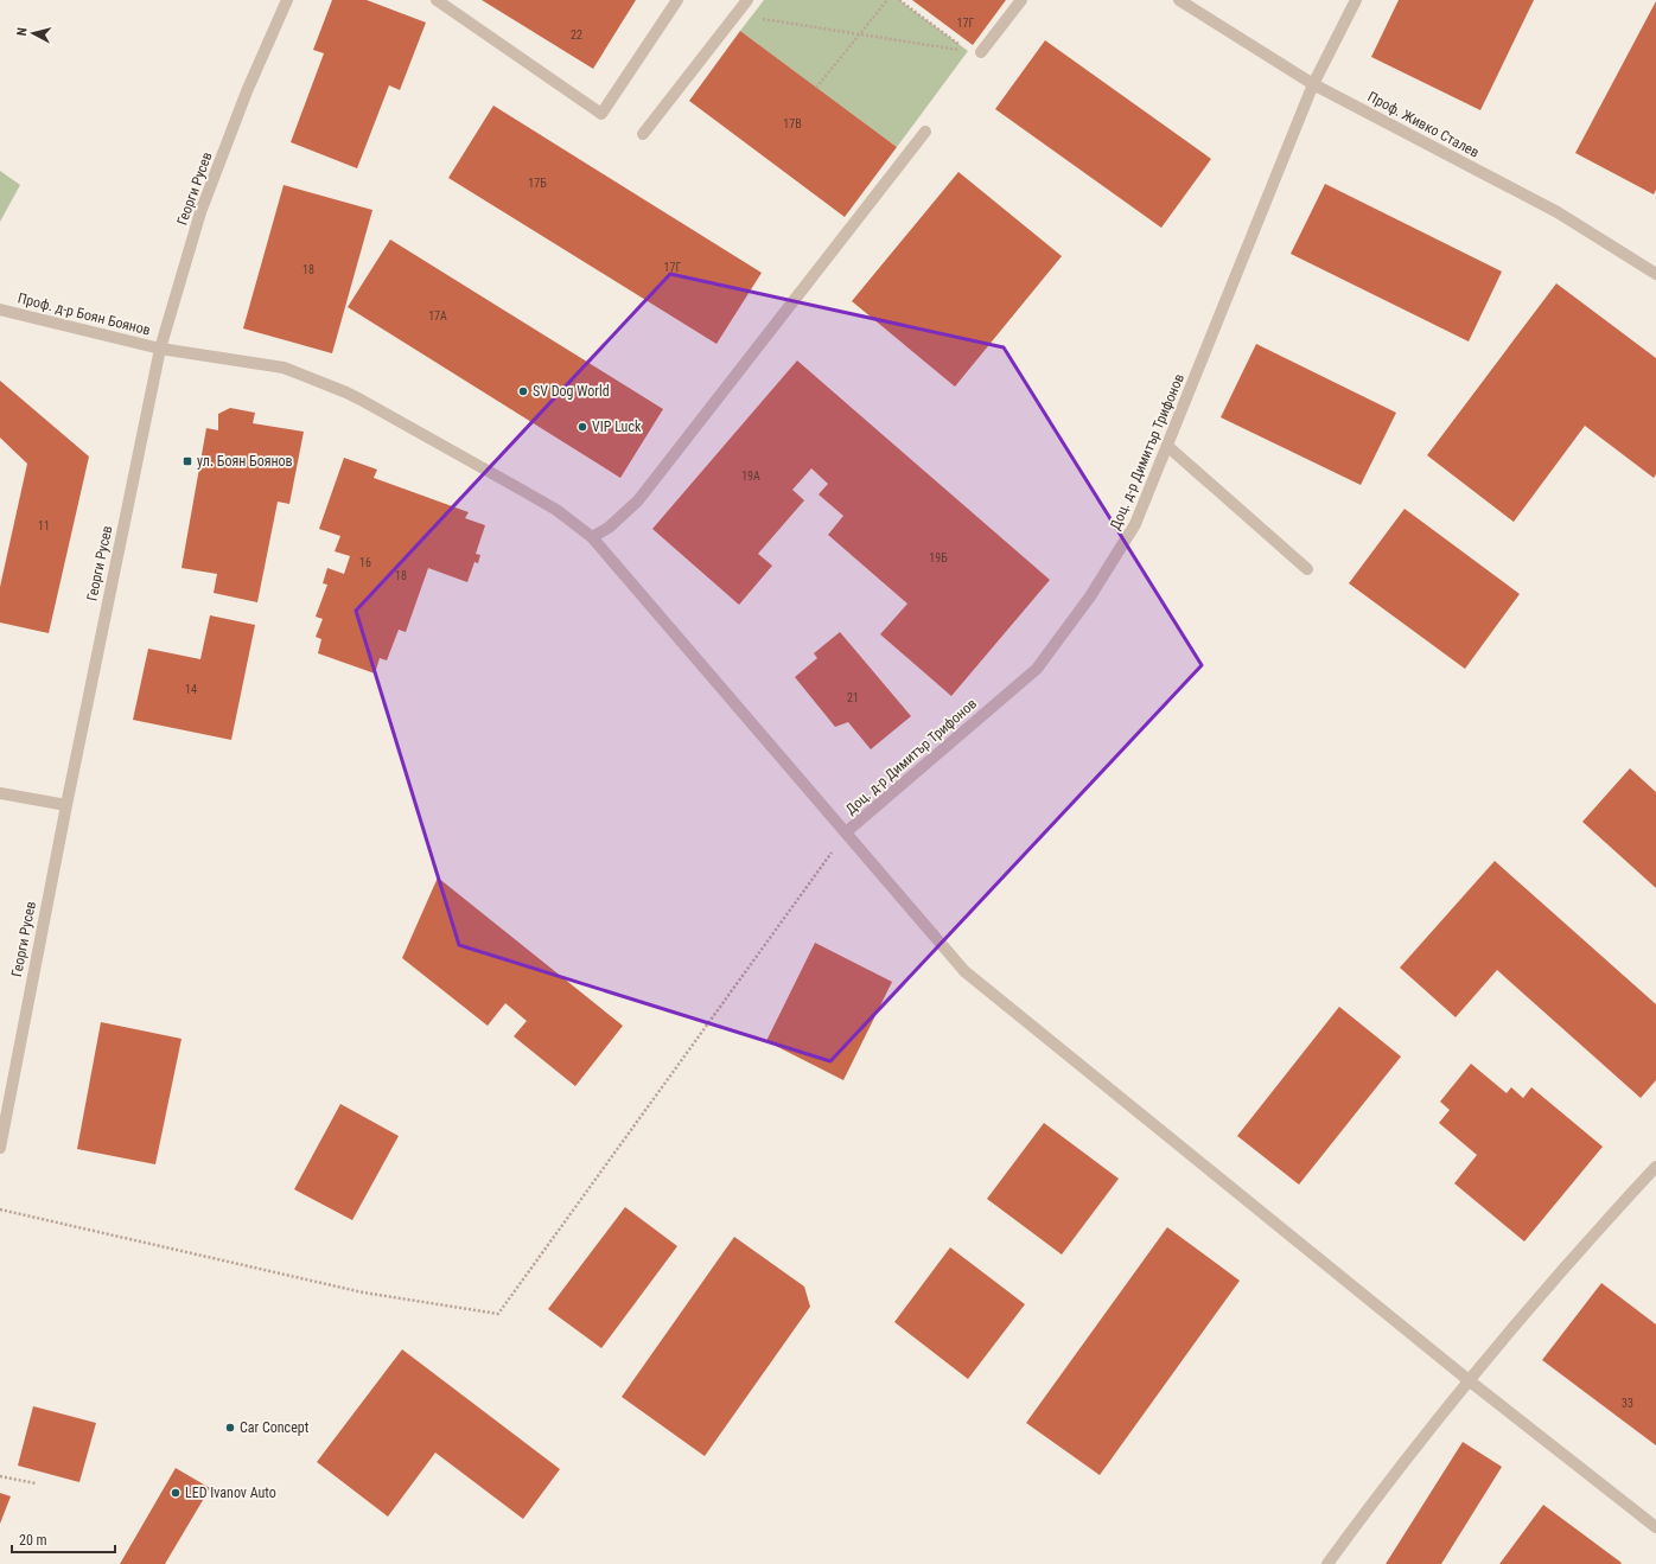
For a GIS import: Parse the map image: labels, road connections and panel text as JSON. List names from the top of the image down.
{
  "streets": {
    "street": [
      "Проф. Живко Сталев",
      "Георги Русев",
      "Проф. д-р Боян Боянов",
      "Доц. д-р Димитър Трифонов"
    ]
  },
  "crossings": [
    ["Проф. Живко Сталев", "Доц. д-р Димитър Трифонов"],
    ["Георги Русев", "Проф. д-р Боян Боянов"],
    ["Проф. д-р Боян Боянов", "Доц. д-р Димитър Трифонов"]
  ],
  "places": {
    "other": [
      "SV Dog World",
      "VIP Luck",
      "Car Concept",
      "LED Ivanov Auto"
    ],
    "transit": ["ул. Боян Боянов"]
  },
  "house_numbers": [
    "17Г",
    "22",
    "17В",
    "17Б",
    "17Г",
    "18",
    "17А",
    "19А",
    "11",
    "19Б",
    "16",
    "18",
    "14",
    "21",
    "33"
  ],
  "scale_bar": "20 m",
  "north": "left"
}
